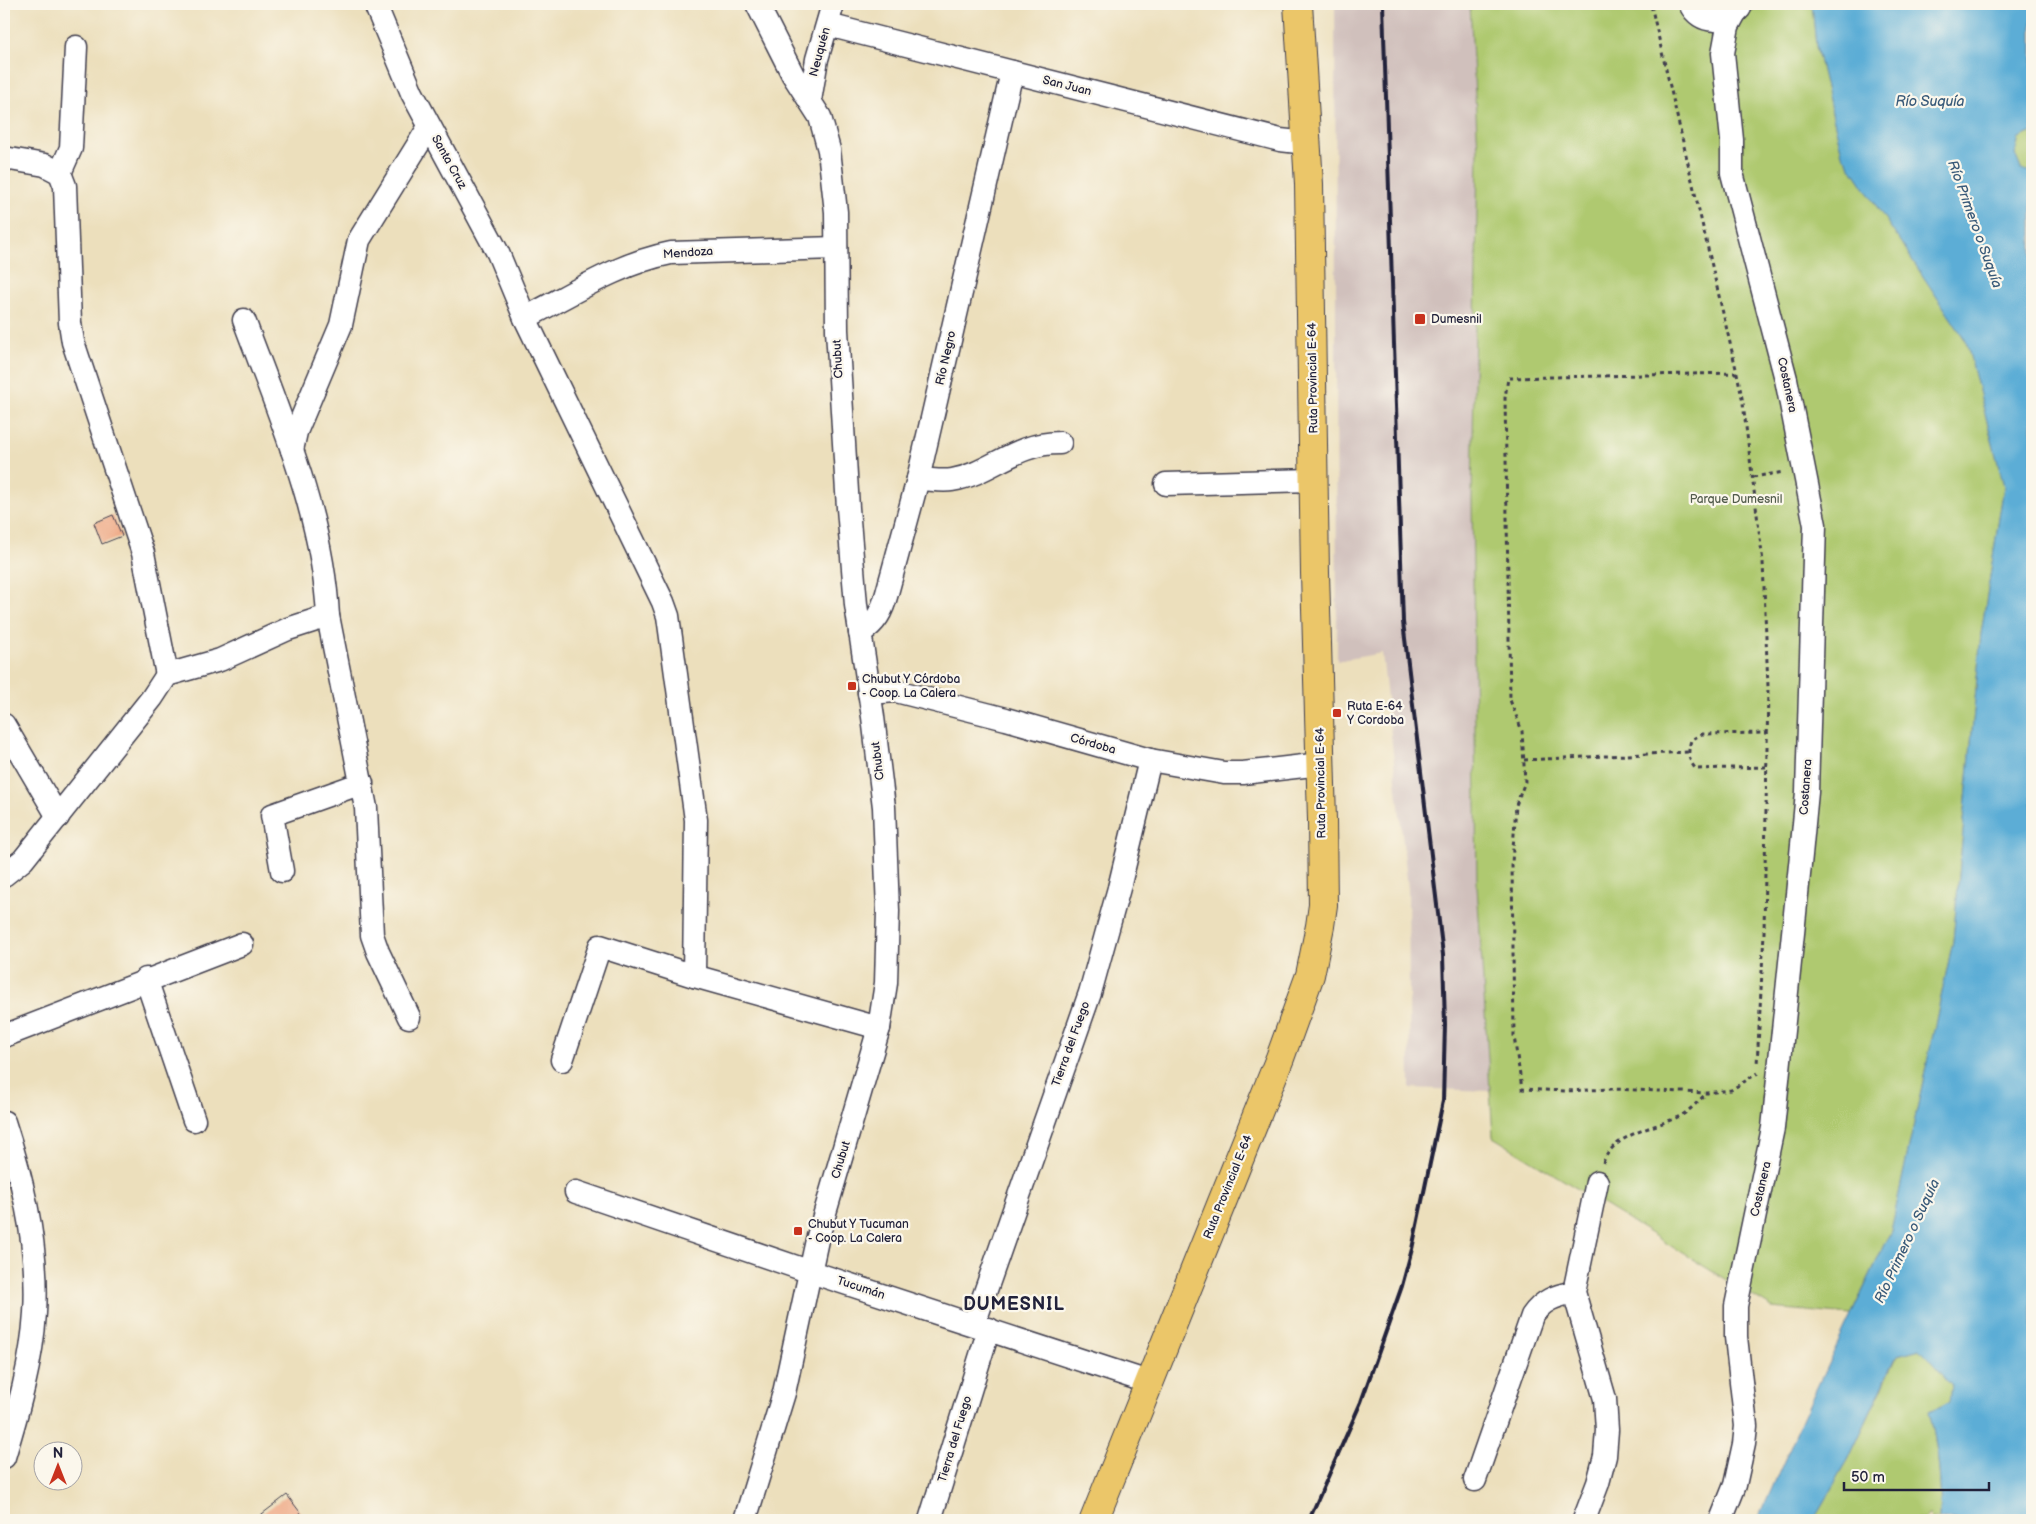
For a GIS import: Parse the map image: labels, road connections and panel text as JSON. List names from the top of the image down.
{
  "streets": {
    "main road": ["Ruta Provincial E-64"],
    "street": [
      "Neuquén",
      "San Juan",
      "Santa Cruz",
      "Mendoza",
      "Río Negro",
      "Chubut",
      "Costanera",
      "Córdoba",
      "Tierra del Fuego",
      "Tucumán"
    ]
  },
  "crossings": [
    ["Neuquén", "San Juan"],
    ["Neuquén", "Chubut"],
    ["San Juan", "Río Negro"],
    ["San Juan", "Ruta Provincial E-64"],
    ["Santa Cruz", "Mendoza"],
    ["Mendoza", "Chubut"],
    ["Río Negro", "Chubut"],
    ["Chubut", "Córdoba"],
    ["Chubut", "Tucumán"],
    ["Ruta Provincial E-64", "Córdoba"],
    ["Ruta Provincial E-64", "Tucumán"],
    ["Córdoba", "Tierra del Fuego"],
    ["Tierra del Fuego", "Tucumán"]
  ],
  "districts": ["DUMESNIL"],
  "water": ["Río Suquía", "Río Primero o Suquía"],
  "parks": ["Parque Dumesnil"],
  "places": {
    "transit": [
      "Dumesnil",
      "Chubut Y Córdoba - Coop. La Calera",
      "Ruta E-64 Y Cordoba",
      "Chubut Y Tucuman - Coop. La Calera"
    ]
  },
  "scale_bar": "50 m",
  "north": "top"
}
